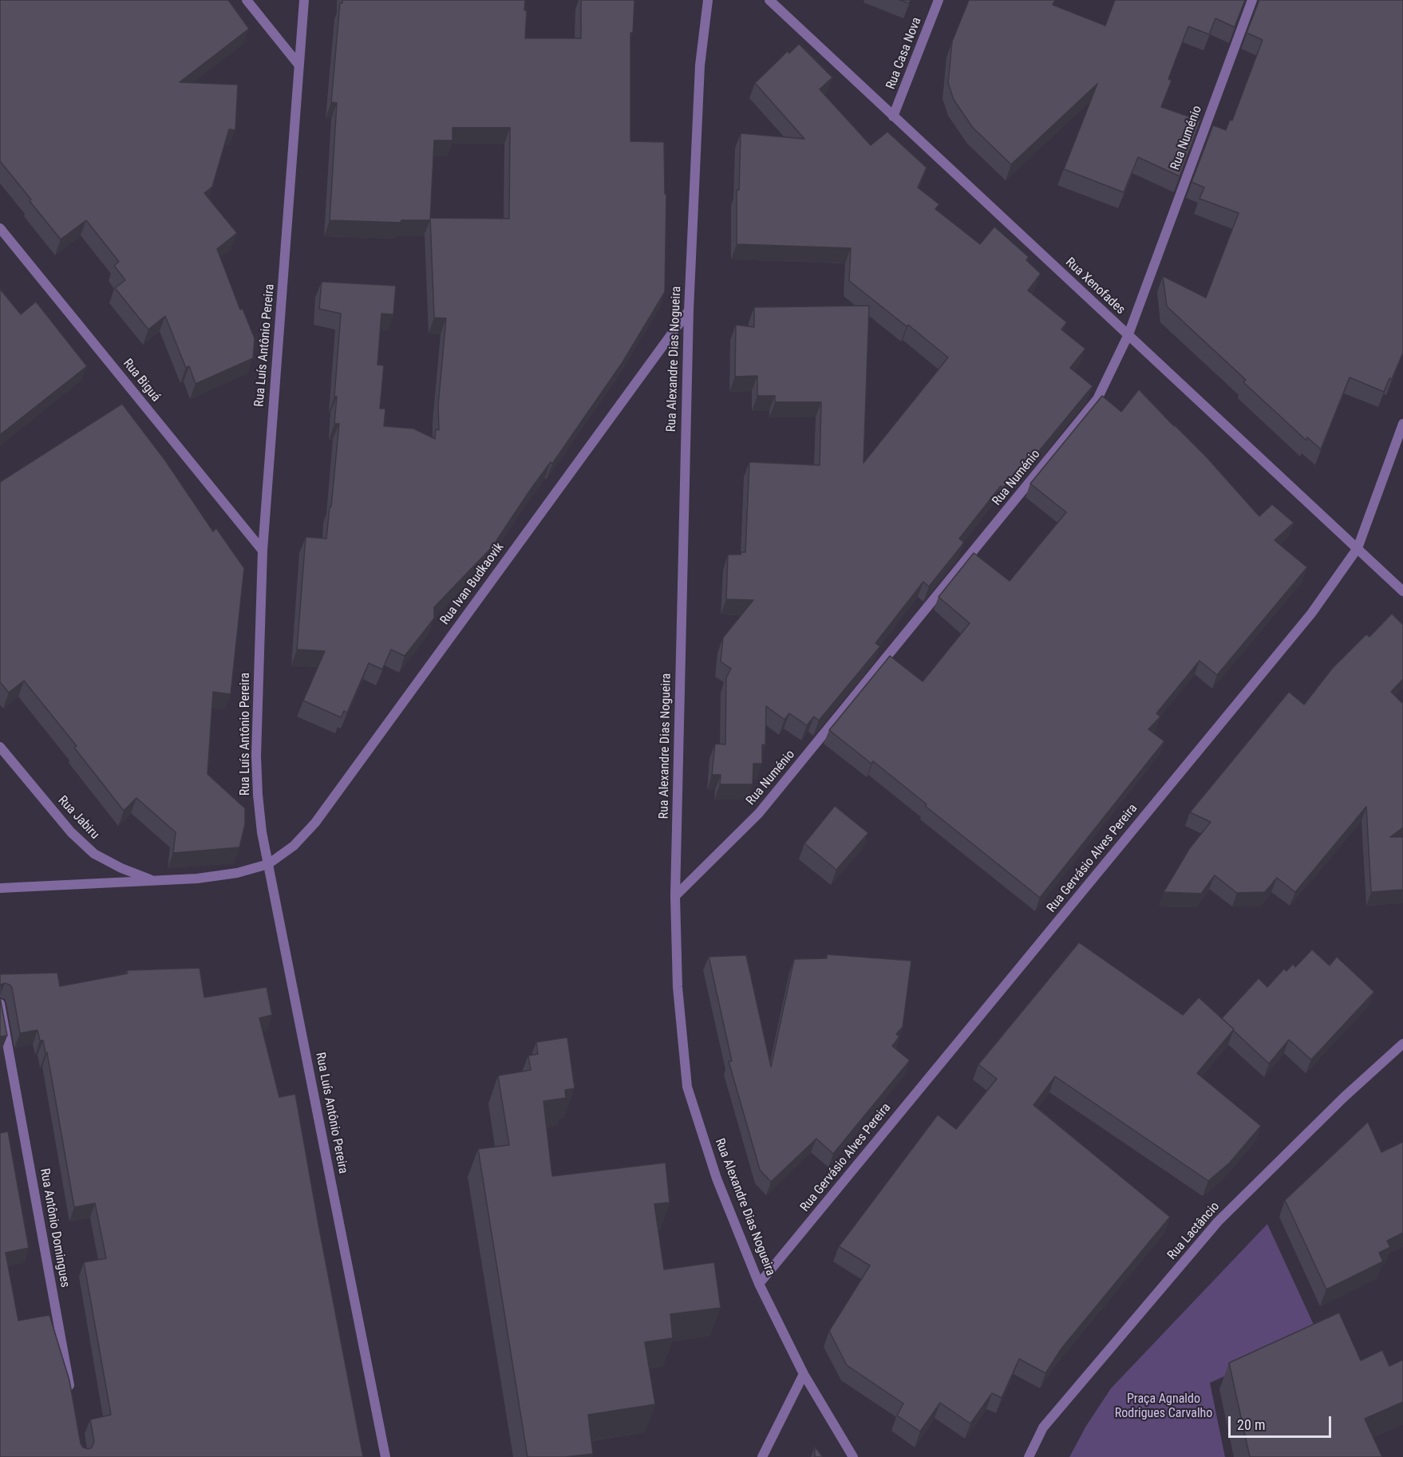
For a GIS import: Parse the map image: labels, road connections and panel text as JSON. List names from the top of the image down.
{
  "streets": {
    "street": [
      "Rua Casa Nova",
      "Rua Numénio",
      "Rua Xenofades",
      "Rua Luís Antônio Pereira",
      "Rua Alexandre Dias Nogueira",
      "Rua Biguá",
      "Rua Ivan Budkaovik",
      "Rua Jabiru",
      "Rua Gervásio Alves Pereira",
      "Rua Antônio Domingues",
      "Rua Lactâncio"
    ]
  },
  "crossings": [
    ["Rua Casa Nova", "Rua Xenofades"],
    ["Rua Numénio", "Rua Xenofades"],
    ["Rua Numénio", "Rua Alexandre Dias Nogueira"],
    ["Rua Xenofades", "Rua Gervásio Alves Pereira"],
    ["Rua Luís Antônio Pereira", "Rua Biguá"],
    ["Rua Luís Antônio Pereira", "Rua Ivan Budkaovik"],
    ["Rua Luís Antônio Pereira", "Rua Jabiru"],
    ["Rua Alexandre Dias Nogueira", "Rua Ivan Budkaovik"],
    ["Rua Alexandre Dias Nogueira", "Rua Gervásio Alves Pereira"],
    ["Rua Ivan Budkaovik", "Rua Jabiru"]
  ],
  "parks": ["Praça Agnaldo Rodrigues Carvalho"],
  "scale_bar": "20 m"
}
